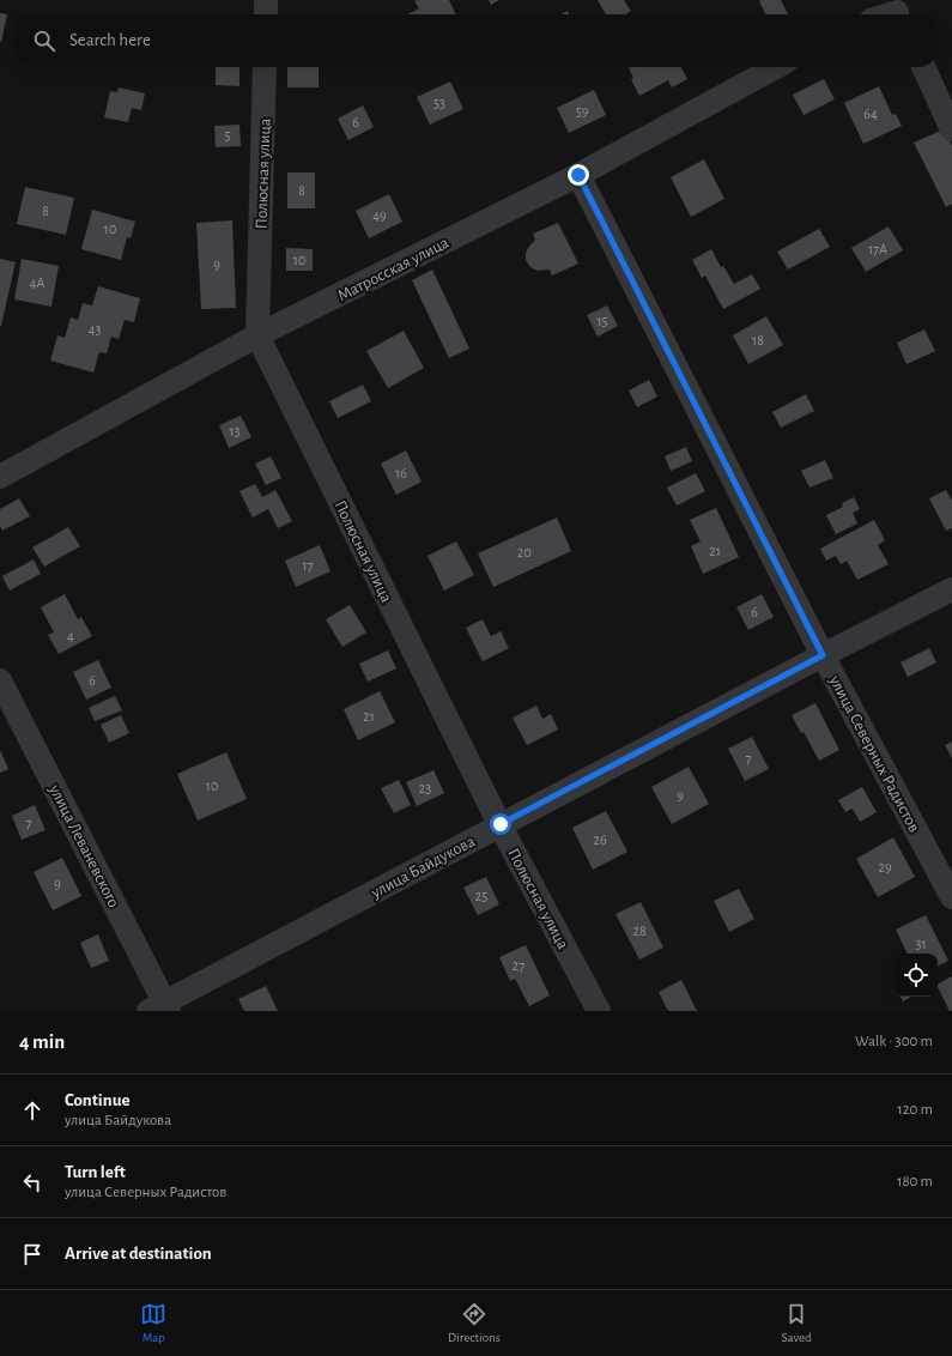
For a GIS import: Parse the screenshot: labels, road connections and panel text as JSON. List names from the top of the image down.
{
  "streets": {
    "street": [
      "Полюсная улица",
      "Матросская улица",
      "улица Северных Радистов",
      "улица Леваневского",
      "улица Байдукова"
    ]
  },
  "crossings": [
    ["Полюсная улица", "Матросская улица"],
    ["Полюсная улица", "улица Байдукова"],
    ["Матросская улица", "улица Северных Радистов"],
    ["улица Северных Радистов", "улица Байдукова"],
    ["улица Леваневского", "улица Байдукова"]
  ],
  "house_numbers": [
    "53",
    "59",
    "64",
    "6",
    "5",
    "8",
    "8",
    "49",
    "10",
    "17А",
    "10",
    "9",
    "4А",
    "15",
    "43",
    "18",
    "13",
    "16",
    "21",
    "20",
    "17",
    "6",
    "4",
    "6",
    "21",
    "7",
    "10",
    "23",
    "9",
    "7",
    "26",
    "29",
    "9",
    "25",
    "28",
    "31",
    "27"
  ],
  "page": {
    "search": "Search here",
    "heading": ["4 min", "Walk · 300 m"],
    "list": [
      ["Continue", "улица Байдукова", "120 m"],
      ["Turn left", "улица Северных Радистов", "180 m"],
      "Arrive at destination"
    ],
    "nav": ["Map", "Directions", "Saved"]
  }
}
